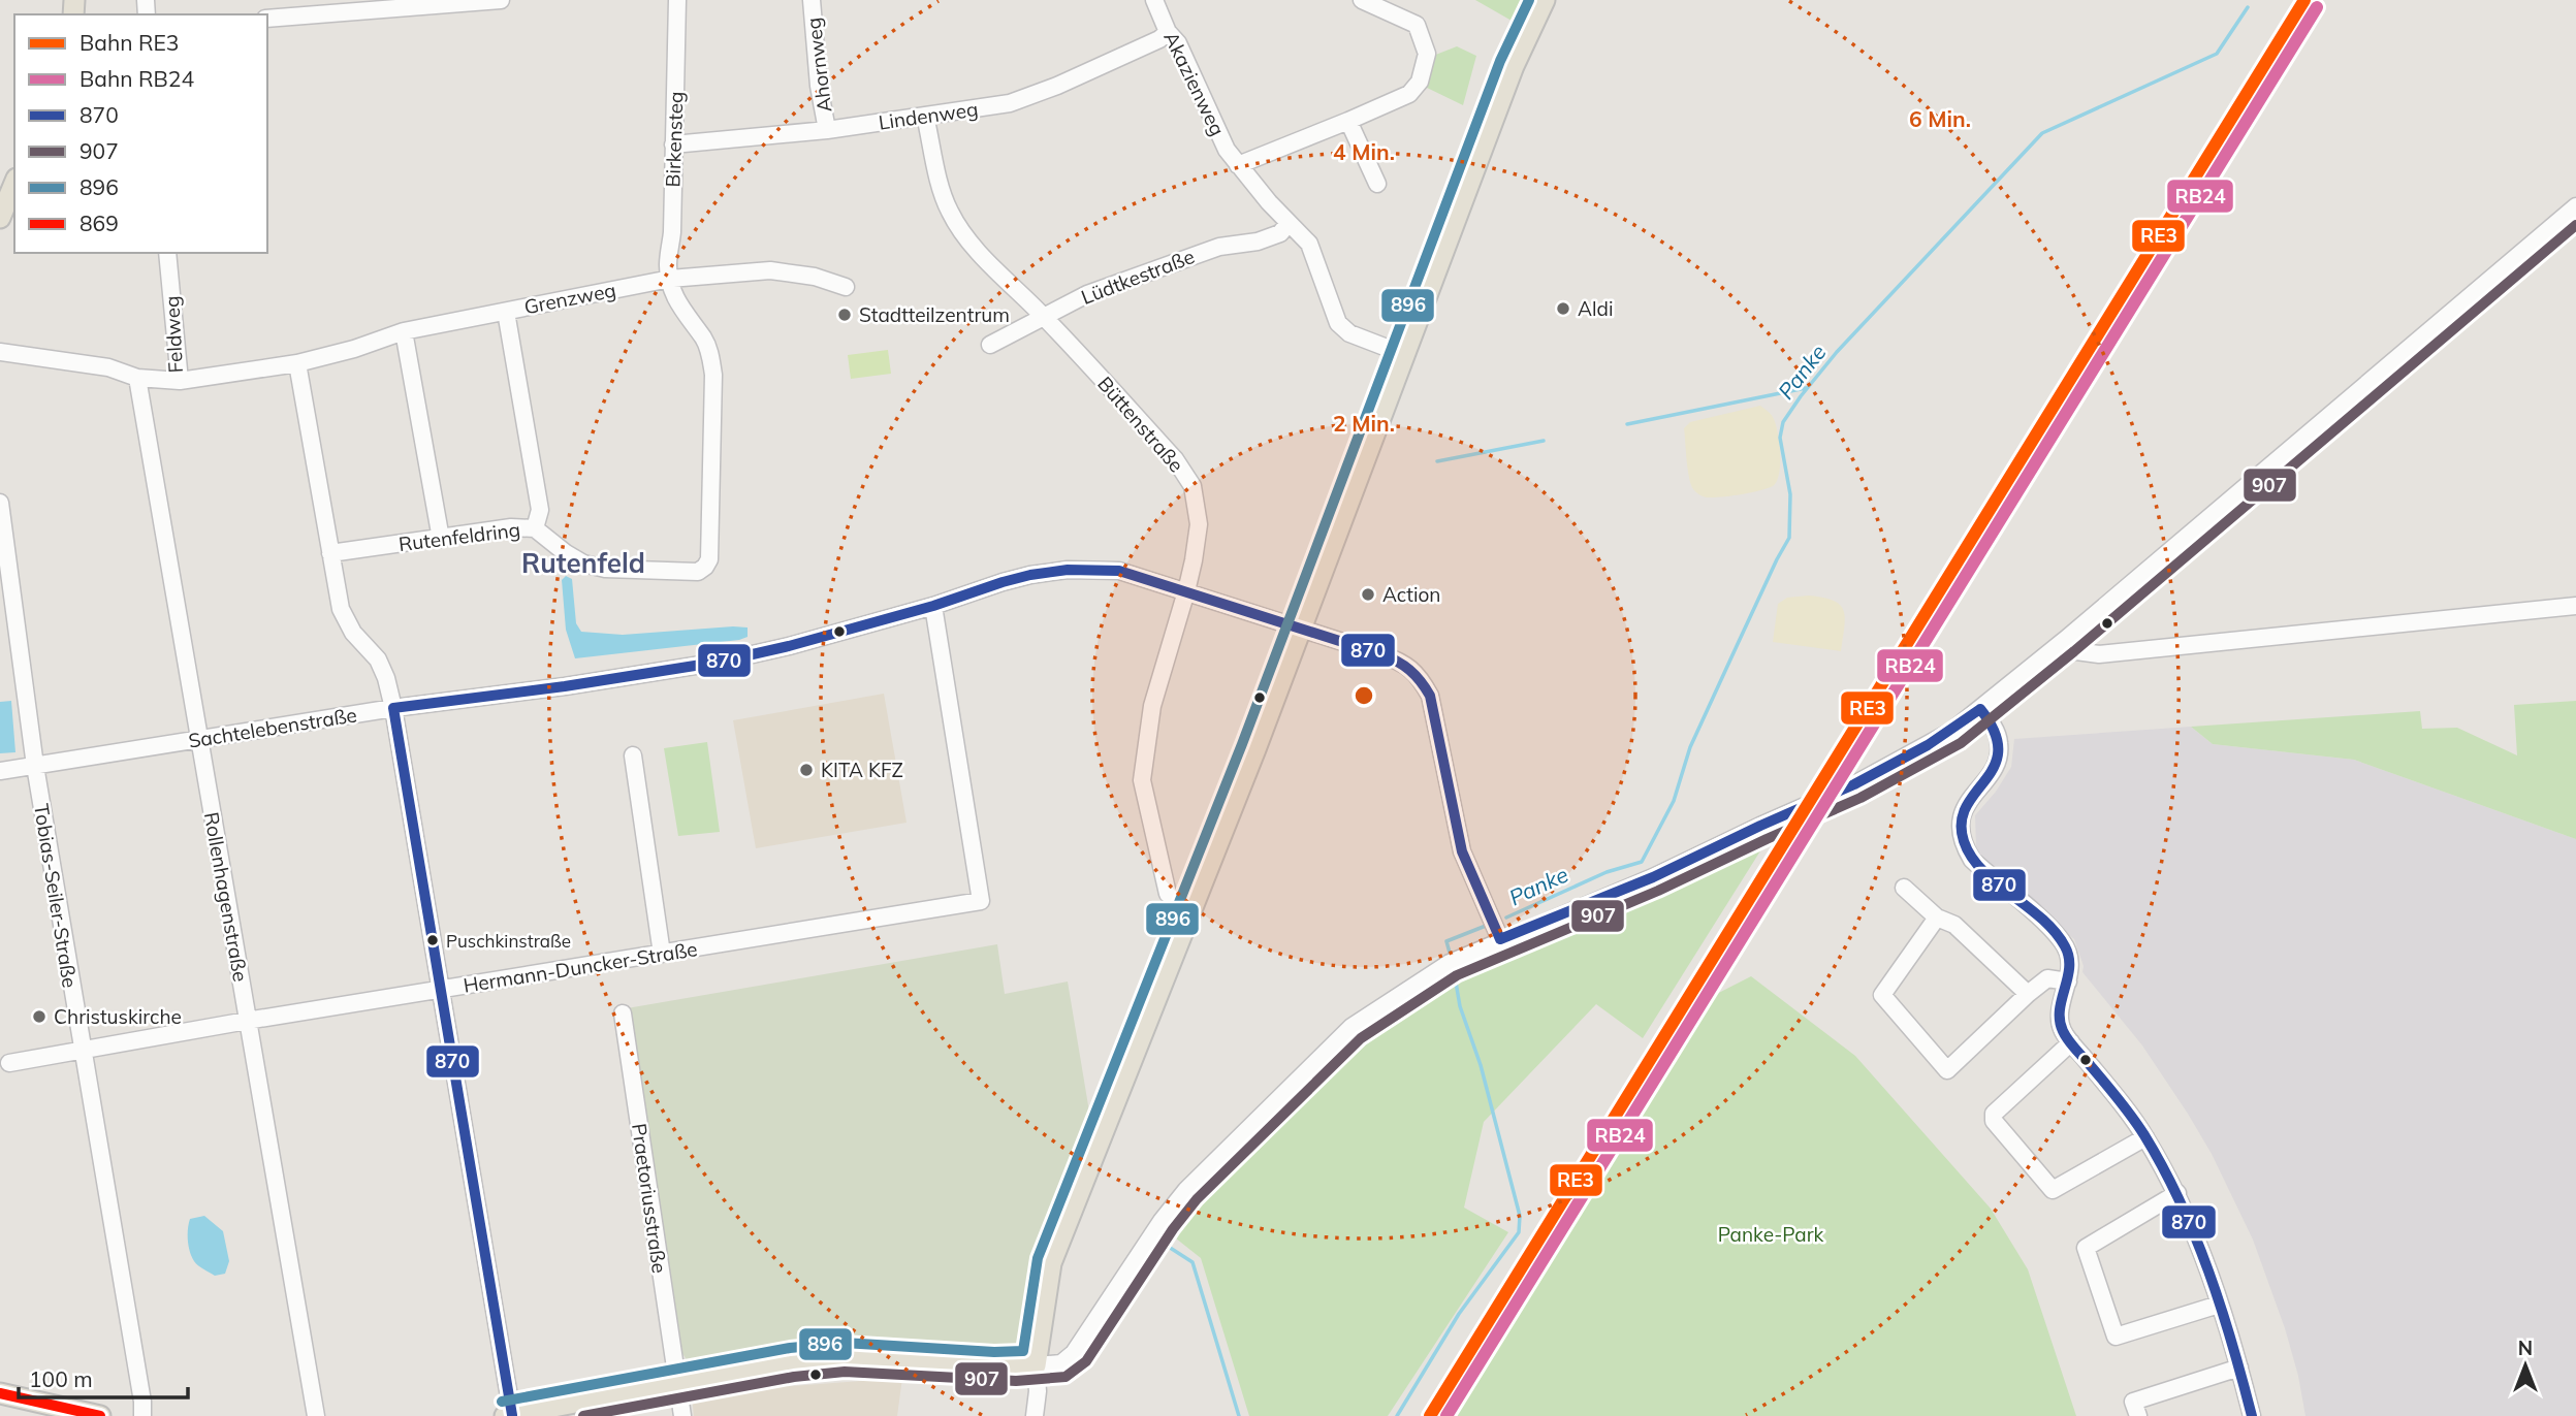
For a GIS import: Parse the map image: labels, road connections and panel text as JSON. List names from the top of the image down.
{
  "streets": {
    "street": [
      "Ahornweg",
      "Akazienweg",
      "Lindenweg",
      "Birkensteg",
      "Lüdtkestraße",
      "Grenzweg",
      "Feldweg",
      "Büttenstraße",
      "Rutenfeldring",
      "Sachtelebenstraße",
      "Tobias-Seiler-Straße",
      "Rollenhagenstraße",
      "Hermann-Duncker-Straße",
      "Praetoriusstraße"
    ]
  },
  "crossings": [
    ["Ahornweg", "Lindenweg"],
    ["Akazienweg", "Lindenweg"],
    ["Akazienweg", "Lüdtkestraße"],
    ["Lindenweg", "Birkensteg"],
    ["Lindenweg", "Büttenstraße"],
    ["Birkensteg", "Grenzweg"],
    ["Birkensteg", "Rutenfeldring"],
    ["Lüdtkestraße", "Büttenstraße"],
    ["Grenzweg", "Feldweg"],
    ["Grenzweg", "Rutenfeldring"],
    ["Feldweg", "Rollenhagenstraße"],
    ["Büttenstraße", "Sachtelebenstraße"],
    ["Sachtelebenstraße", "Tobias-Seiler-Straße"],
    ["Sachtelebenstraße", "Rollenhagenstraße"],
    ["Sachtelebenstraße", "Hermann-Duncker-Straße"],
    ["Tobias-Seiler-Straße", "Hermann-Duncker-Straße"],
    ["Rollenhagenstraße", "Hermann-Duncker-Straße"]
  ],
  "districts": ["Rutenfeld"],
  "water": ["Panke"],
  "parks": ["Panke-Park"],
  "places": [
    "Aldi",
    "Stadtteilzentrum",
    "Action",
    "KITA KFZ",
    "Puschkinstraße",
    "Christuskirche"
  ],
  "lines": [
    "rail line RE3",
    "transit line 896",
    "rail line RB24",
    "transit line 907",
    "transit line 870",
    "transit line 869"
  ],
  "legend": [
    "Bahn RE3",
    "Bahn RB24",
    "870",
    "907",
    "896",
    "869"
  ],
  "scale_bar": "100 m",
  "north": "top",
  "rings": ["6 Min.", "4 Min.", "2 Min."]
}
